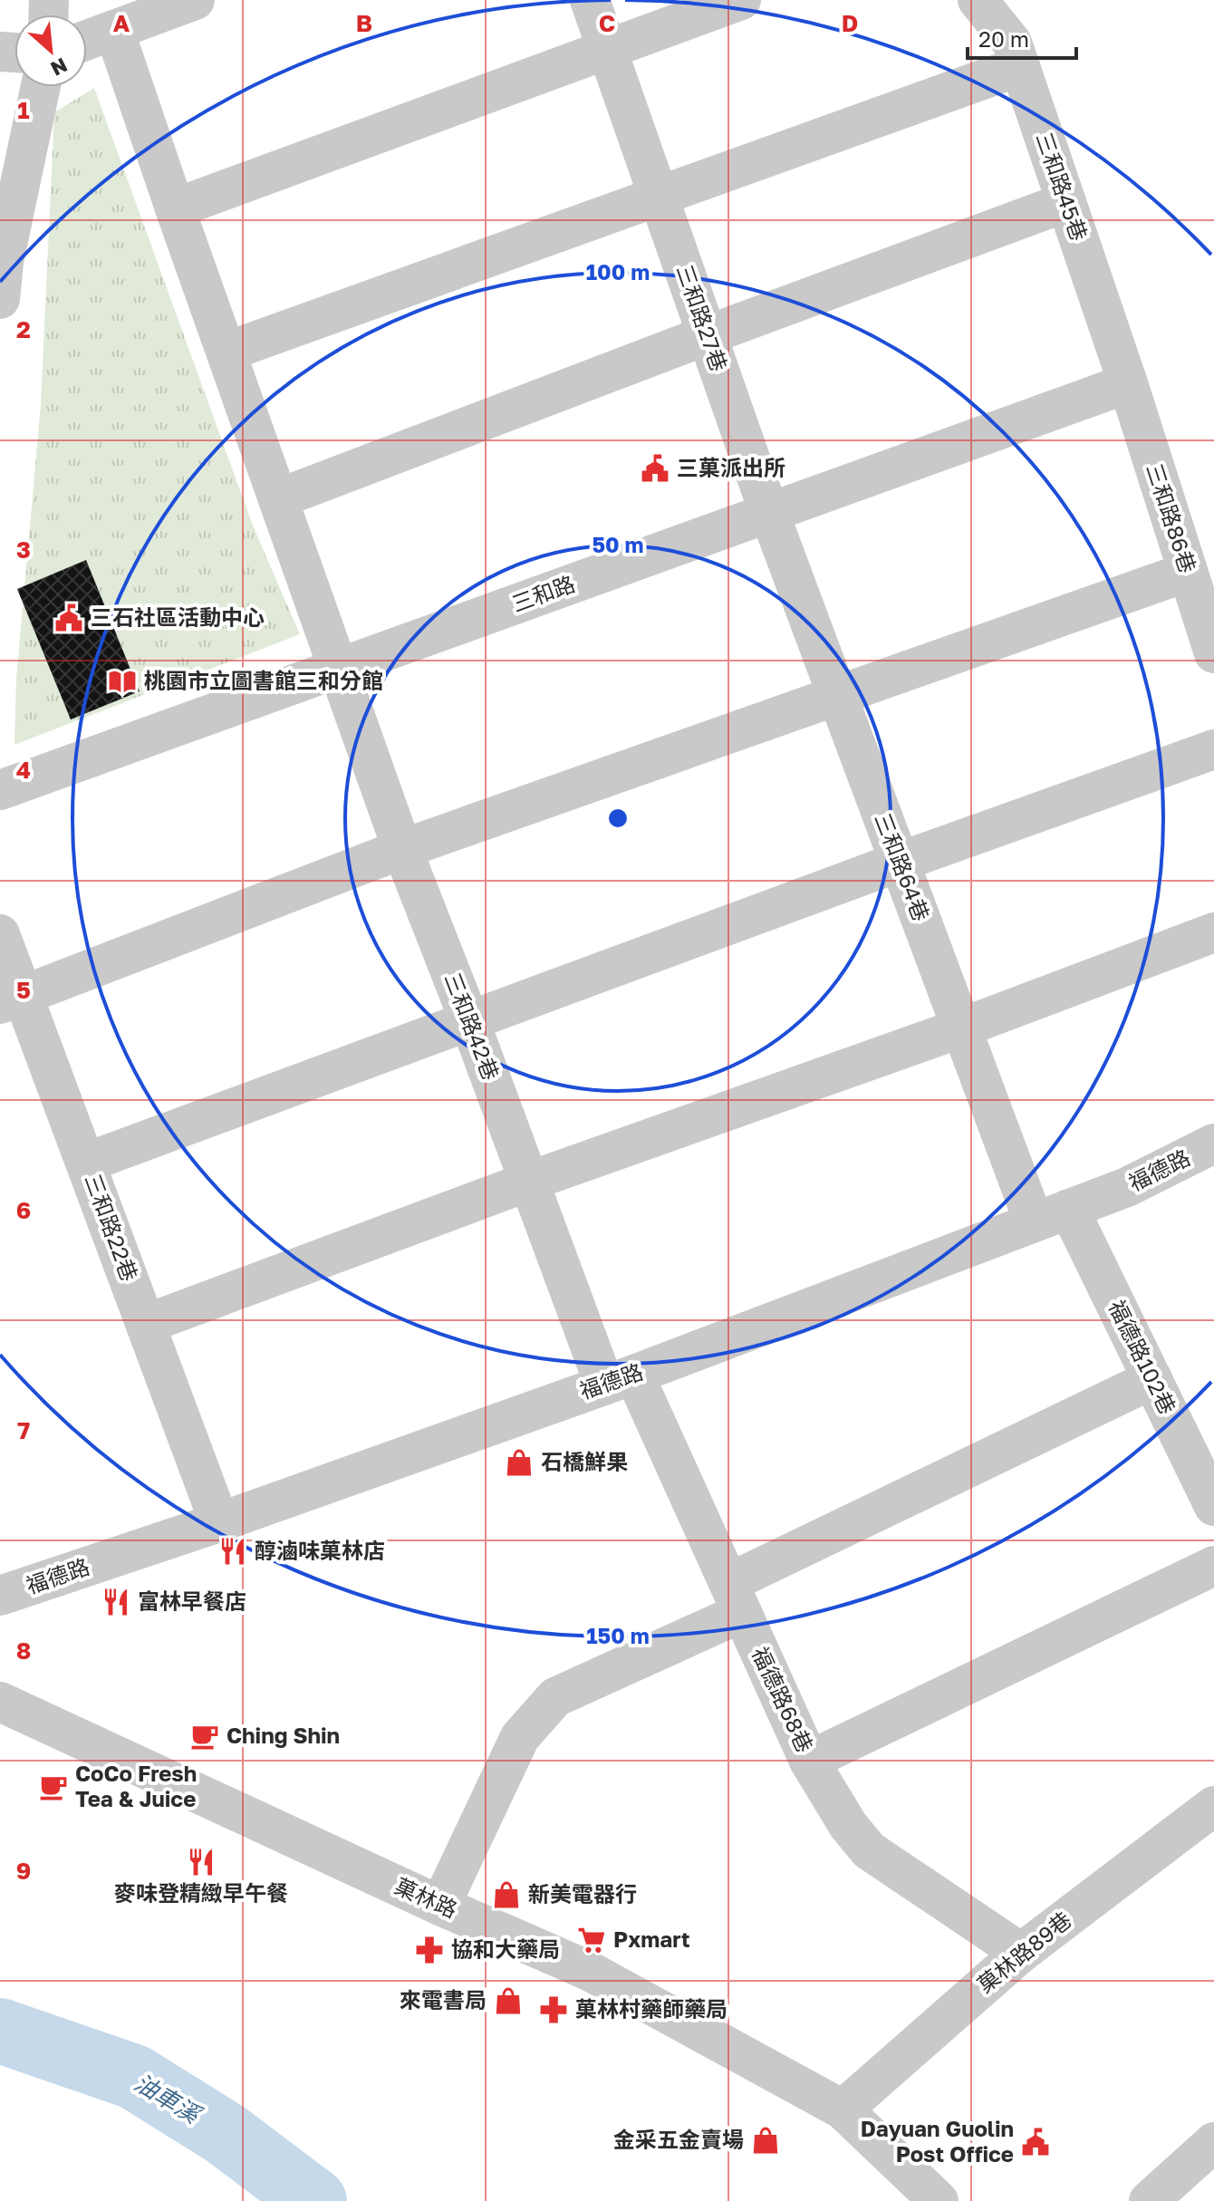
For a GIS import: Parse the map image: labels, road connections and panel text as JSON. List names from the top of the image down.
{
  "streets": {
    "street": [
      "三和路45巷",
      "三和路27巷",
      "三和路86巷",
      "三和路",
      "三和路64巷",
      "三和路42巷",
      "福德路",
      "三和路22巷",
      "福德路102巷",
      "福德路68巷",
      "菓林路",
      "菓林路89巷"
    ]
  },
  "crossings": [
    ["三和路45巷", "三和路86巷"],
    ["三和路45巷", "三和路"],
    ["三和路27巷", "三和路"],
    ["三和路27巷", "三和路64巷"],
    ["三和路86巷", "三和路"],
    ["三和路", "三和路64巷"],
    ["三和路", "三和路42巷"],
    ["三和路64巷", "福德路"],
    ["三和路64巷", "福德路102巷"],
    ["三和路42巷", "福德路"],
    ["三和路42巷", "福德路68巷"],
    ["福德路", "三和路22巷"],
    ["福德路", "福德路102巷"],
    ["福德路", "福德路68巷"],
    ["福德路68巷", "菓林路89巷"],
    ["菓林路", "菓林路89巷"]
  ],
  "water": ["油車溪"],
  "places": {
    "public building": ["三菓派出所", "三石社區活動中心", "Dayuan Guolin Post Office"],
    "library": ["桃園市立圖書館三和分館"],
    "shop": [
      "石橋鮮果",
      "新美電器行",
      "來電書局",
      "金采五金賣場"
    ],
    "restaurant": ["醇滷味菓林店", "富林早餐店", "麥味登精緻早午餐"],
    "cafe": ["Ching Shin", "CoCo Fresh Tea & Juice"],
    "supermarket": ["Pxmart"],
    "pharmacy": ["協和大藥局", "菓林村藥師藥局"]
  },
  "scale_bar": "20 m",
  "north": "bottom right",
  "grid": {
    "columns": [
      "A",
      "B",
      "C",
      "D"
    ],
    "rows": [
      "1",
      "2",
      "3",
      "4",
      "5",
      "6",
      "7",
      "8",
      "9"
    ]
  },
  "rings": ["100 m", "50 m", "150 m"]
}
